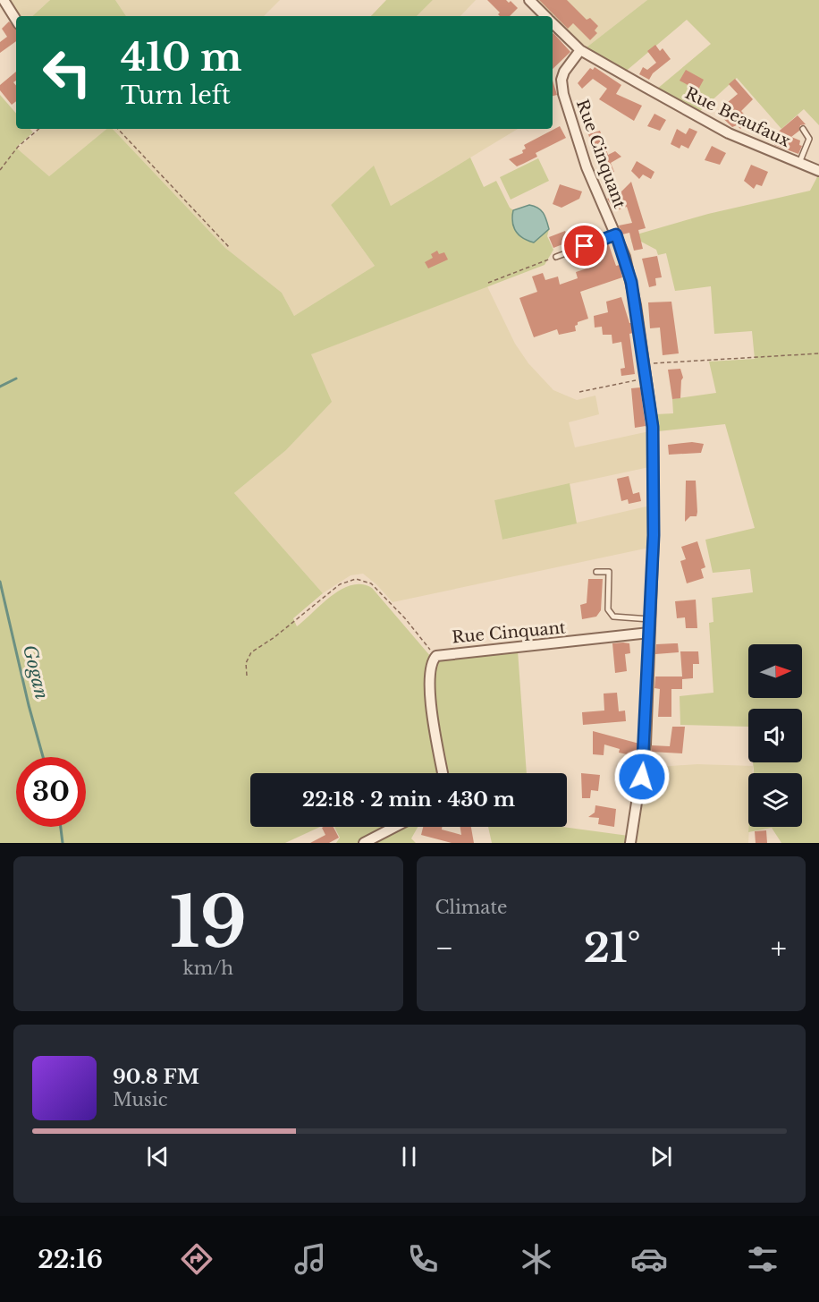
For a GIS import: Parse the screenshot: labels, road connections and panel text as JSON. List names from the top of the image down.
{
  "streets": {
    "street": ["Rue Beaufaux", "Rue Cinquant"]
  },
  "crossings": [
    ["Rue Beaufaux", "Rue Cinquant"]
  ],
  "water": ["Gogan"],
  "north": "right",
  "page": {
    "turn": ["410 m", "Turn left"],
    "limit": "30",
    "trip": "22:18 · 2 min · 430 m",
    "tile": [
      ["19", "km/h"],
      "Climate"
    ],
    "heat": ["−", "21°", "+"],
    "song": ["90.8 FM", "Music"],
    "tabs": "22:16"
  }
}
